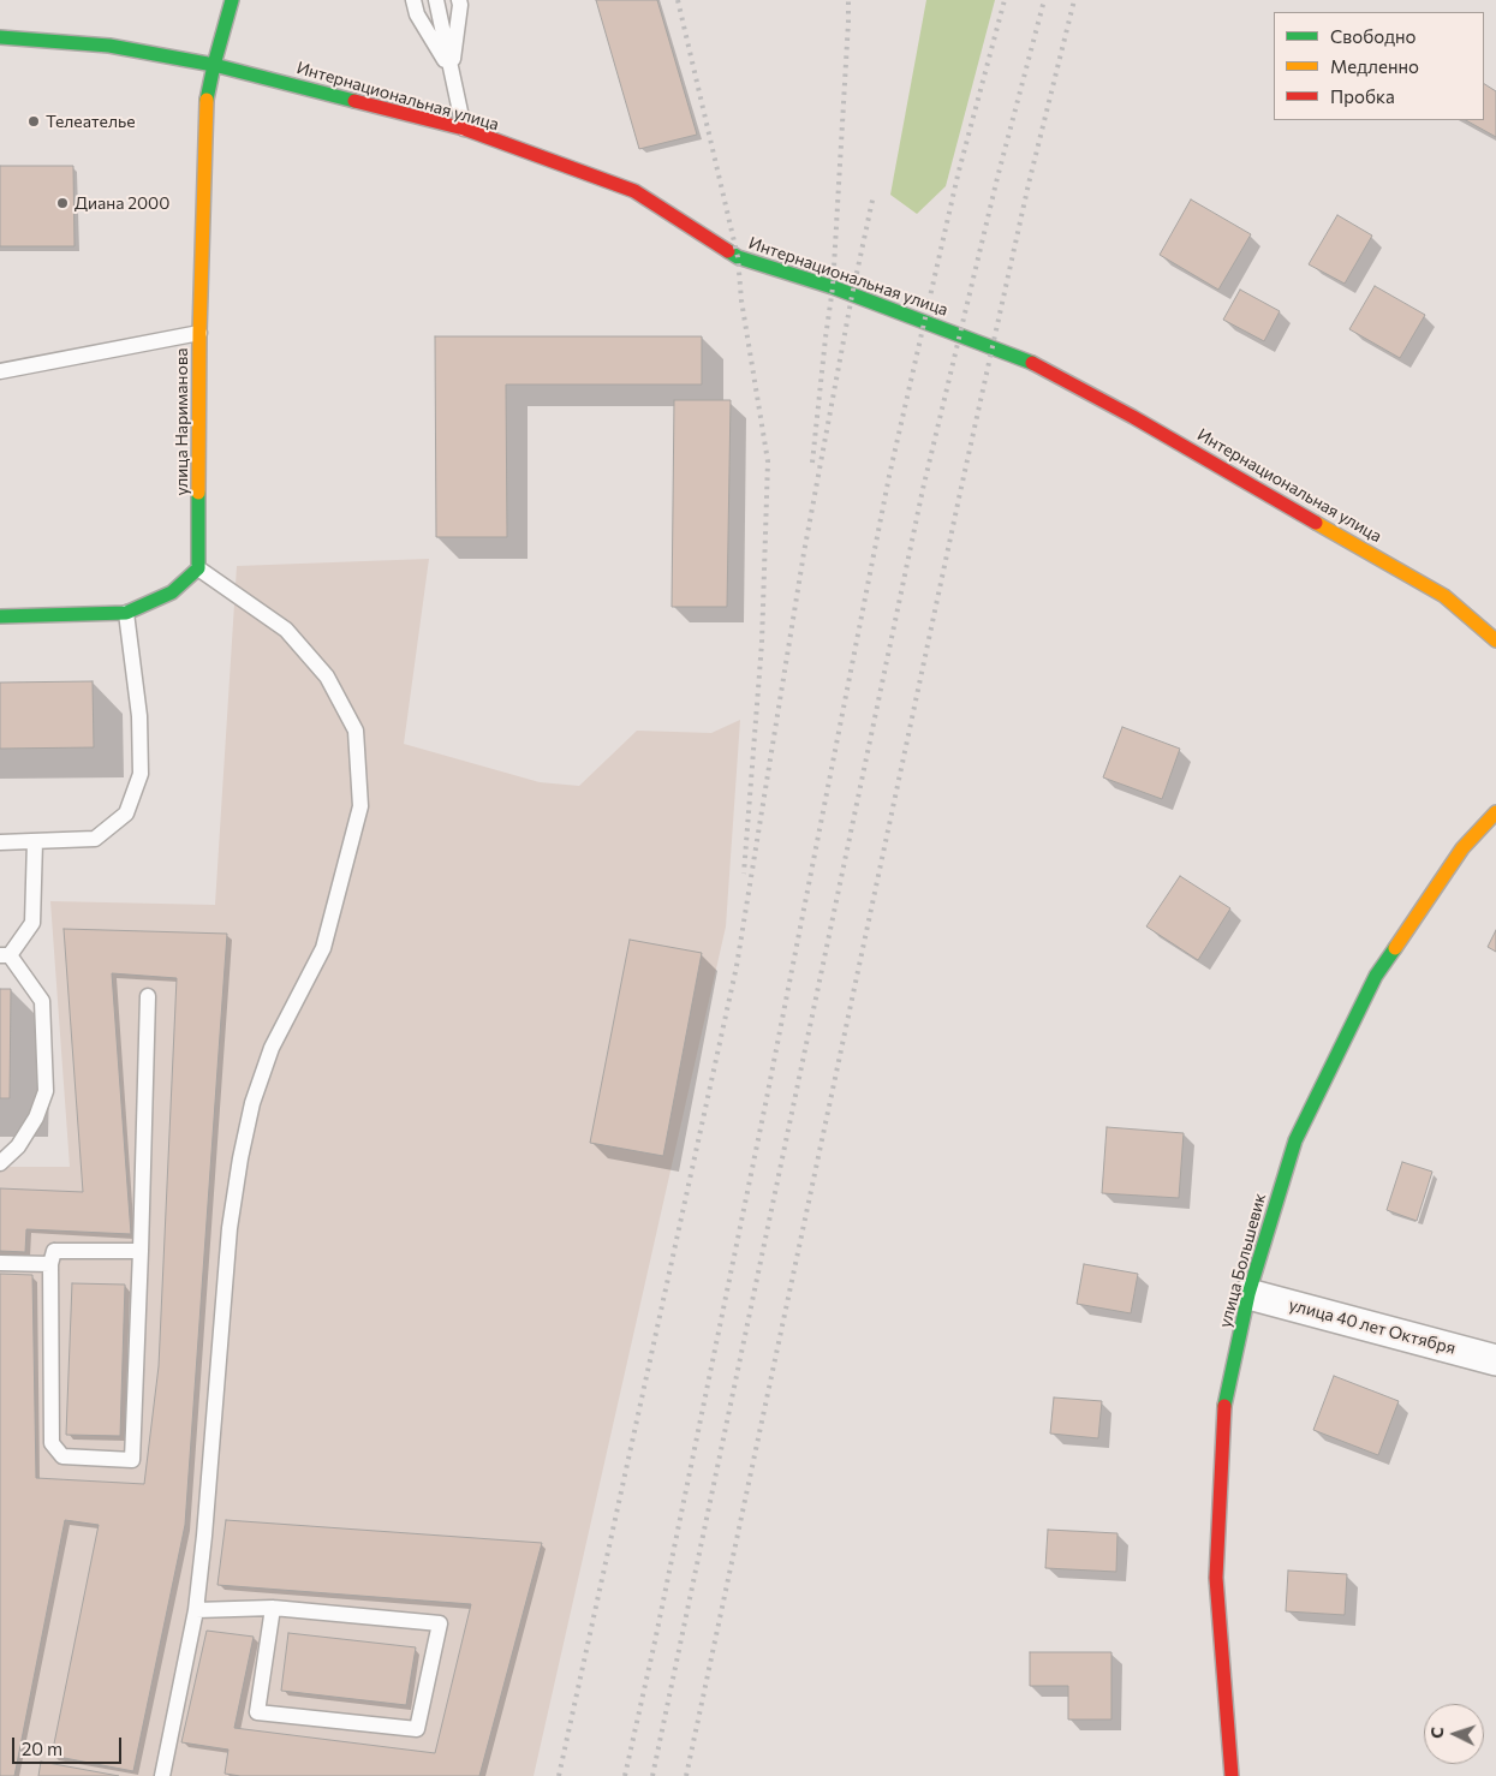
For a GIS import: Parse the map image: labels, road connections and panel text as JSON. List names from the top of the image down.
{
  "streets": {
    "street": [
      "Интернациональная улица",
      "улица Нариманова",
      "улица Большевик",
      "улица 40 лет Октября"
    ]
  },
  "crossings": [
    ["Интернациональная улица", "улица Нариманова"],
    ["улица Большевик", "улица 40 лет Октября"]
  ],
  "places": ["Телеателье", "Диана 2000"],
  "legend": ["Свободно", "Медленно", "Пробка"],
  "scale_bar": "20 m",
  "north": "left"
}
